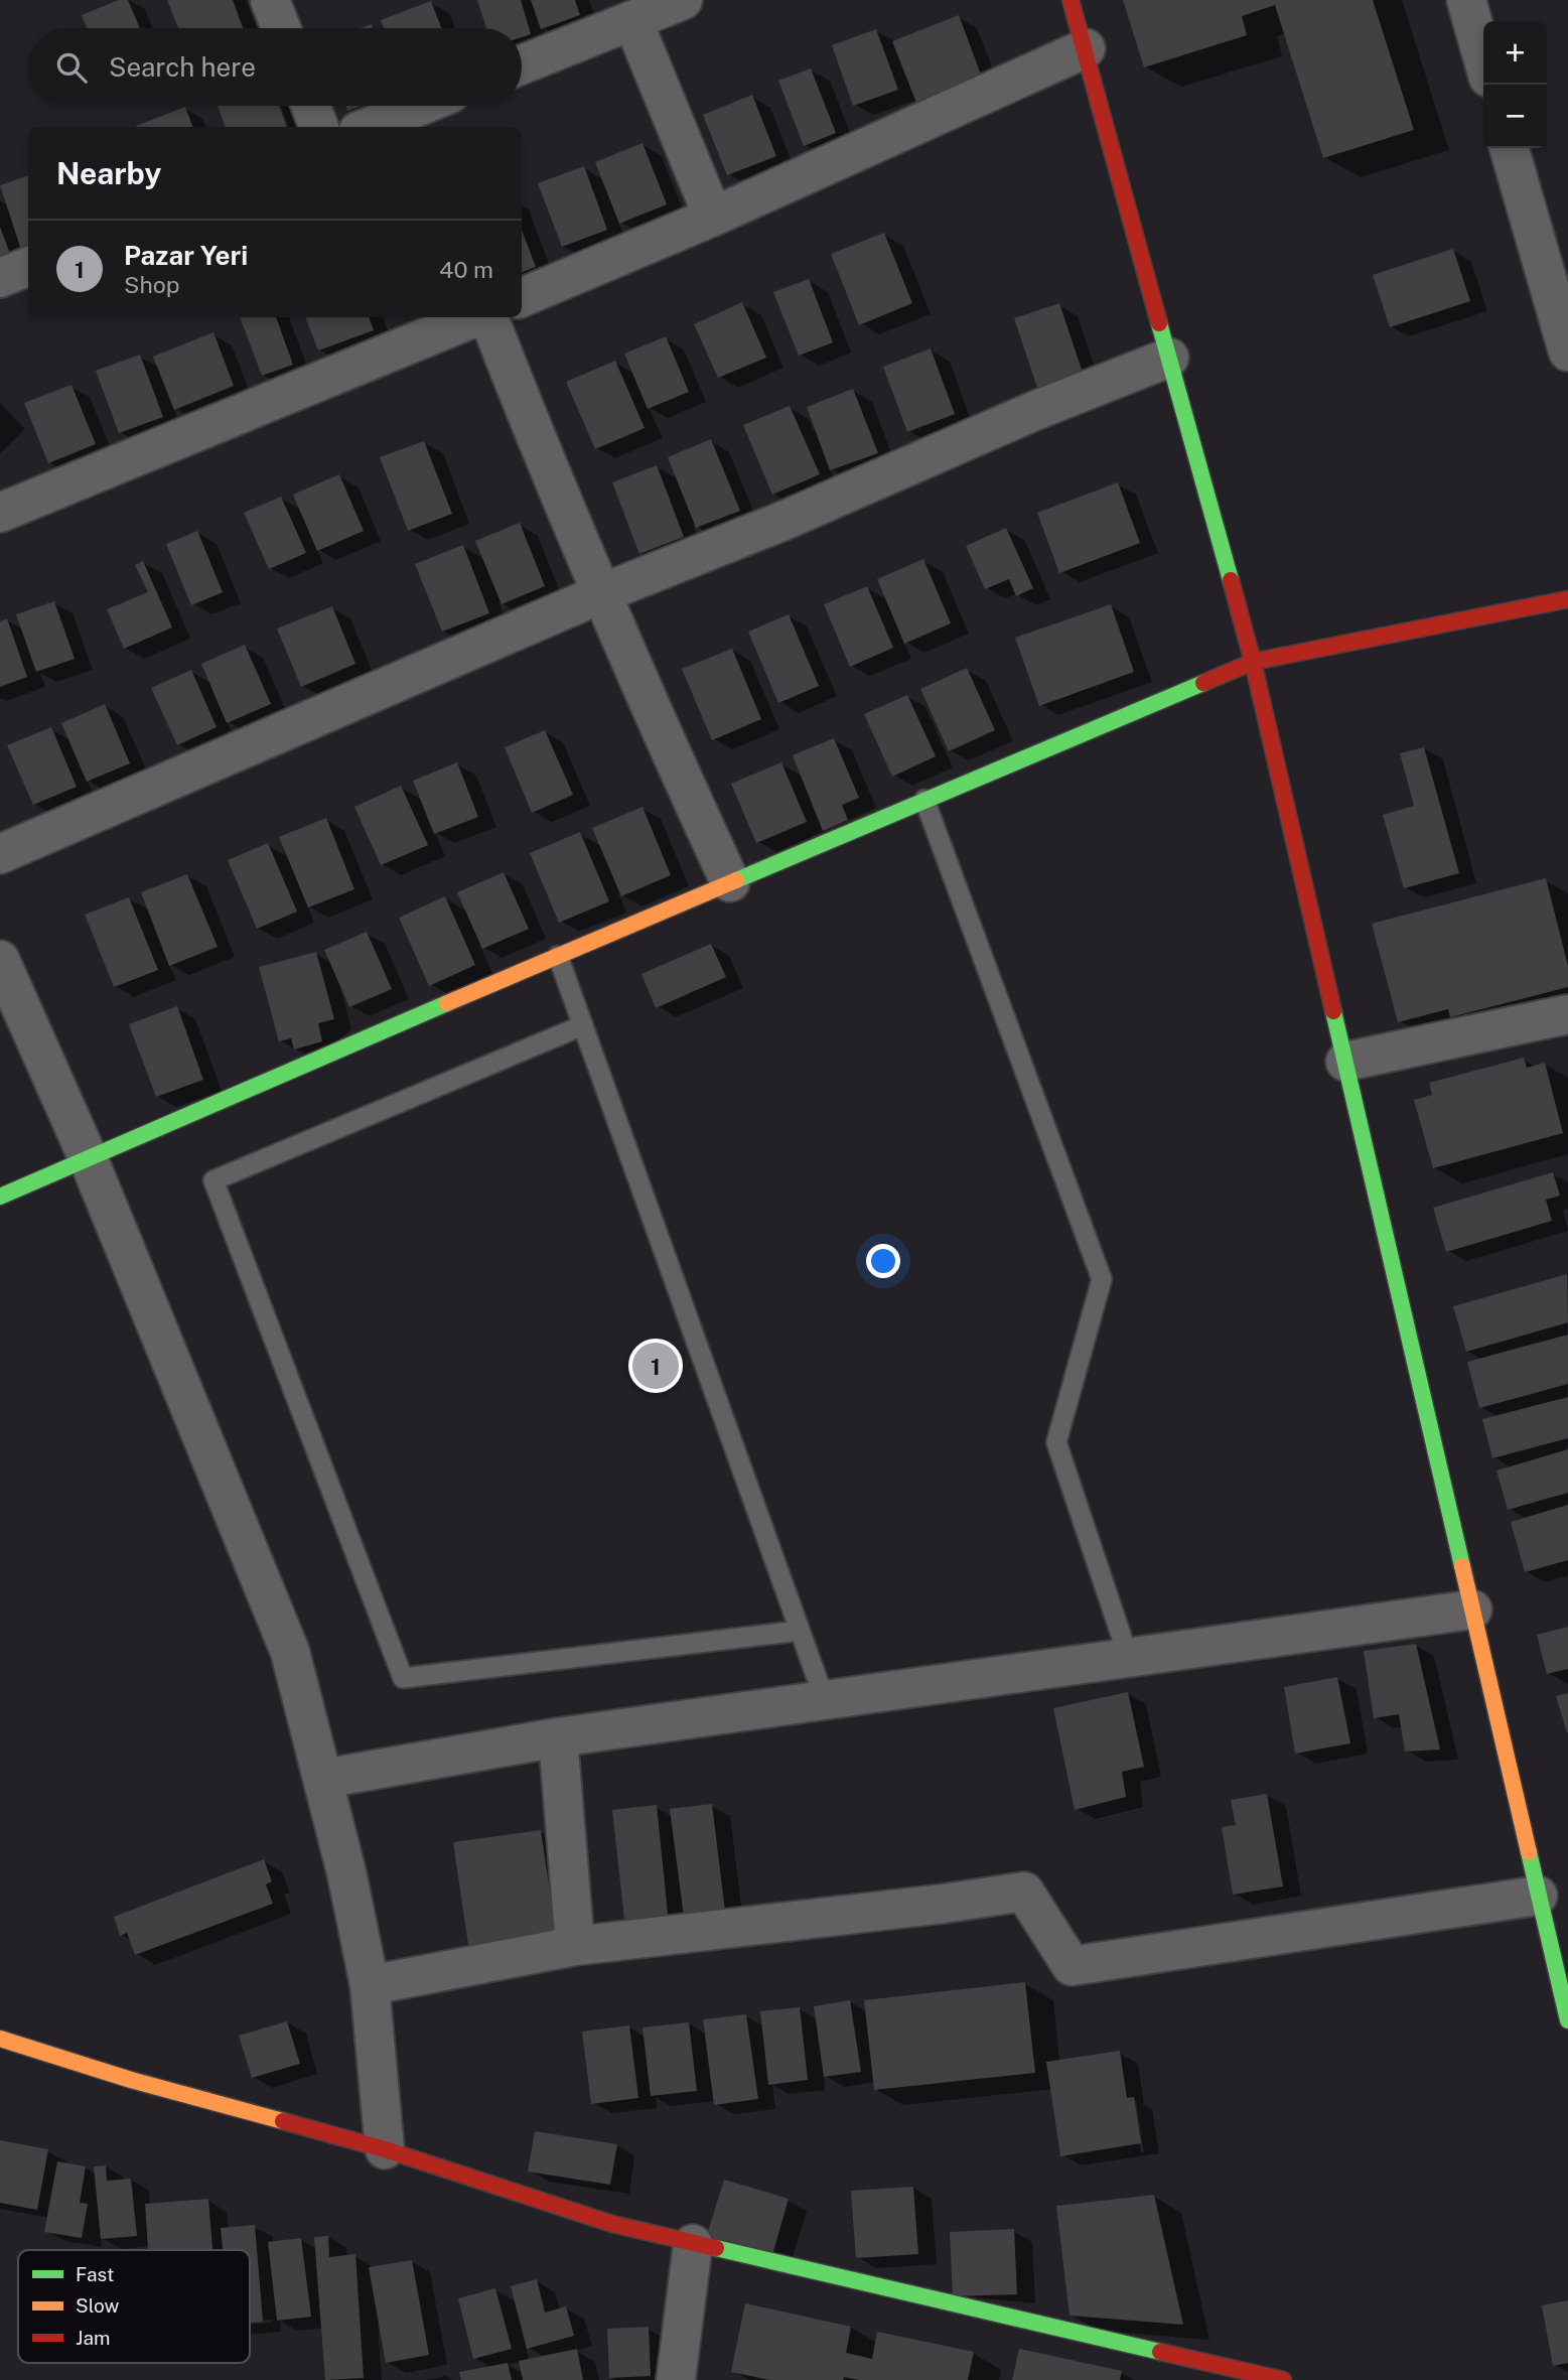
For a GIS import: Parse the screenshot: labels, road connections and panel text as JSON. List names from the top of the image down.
{
  "legend": ["Fast", "Slow", "Jam"],
  "page": {
    "map_buttons": ["+", "−"],
    "search": "Search here",
    "heading": "Nearby",
    "list": [
      {
        "mark": "1",
        "name": "Pazar Yeri",
        "note": "Shop",
        "value": "40 m"
      }
    ],
    "pins": "1"
  }
}
